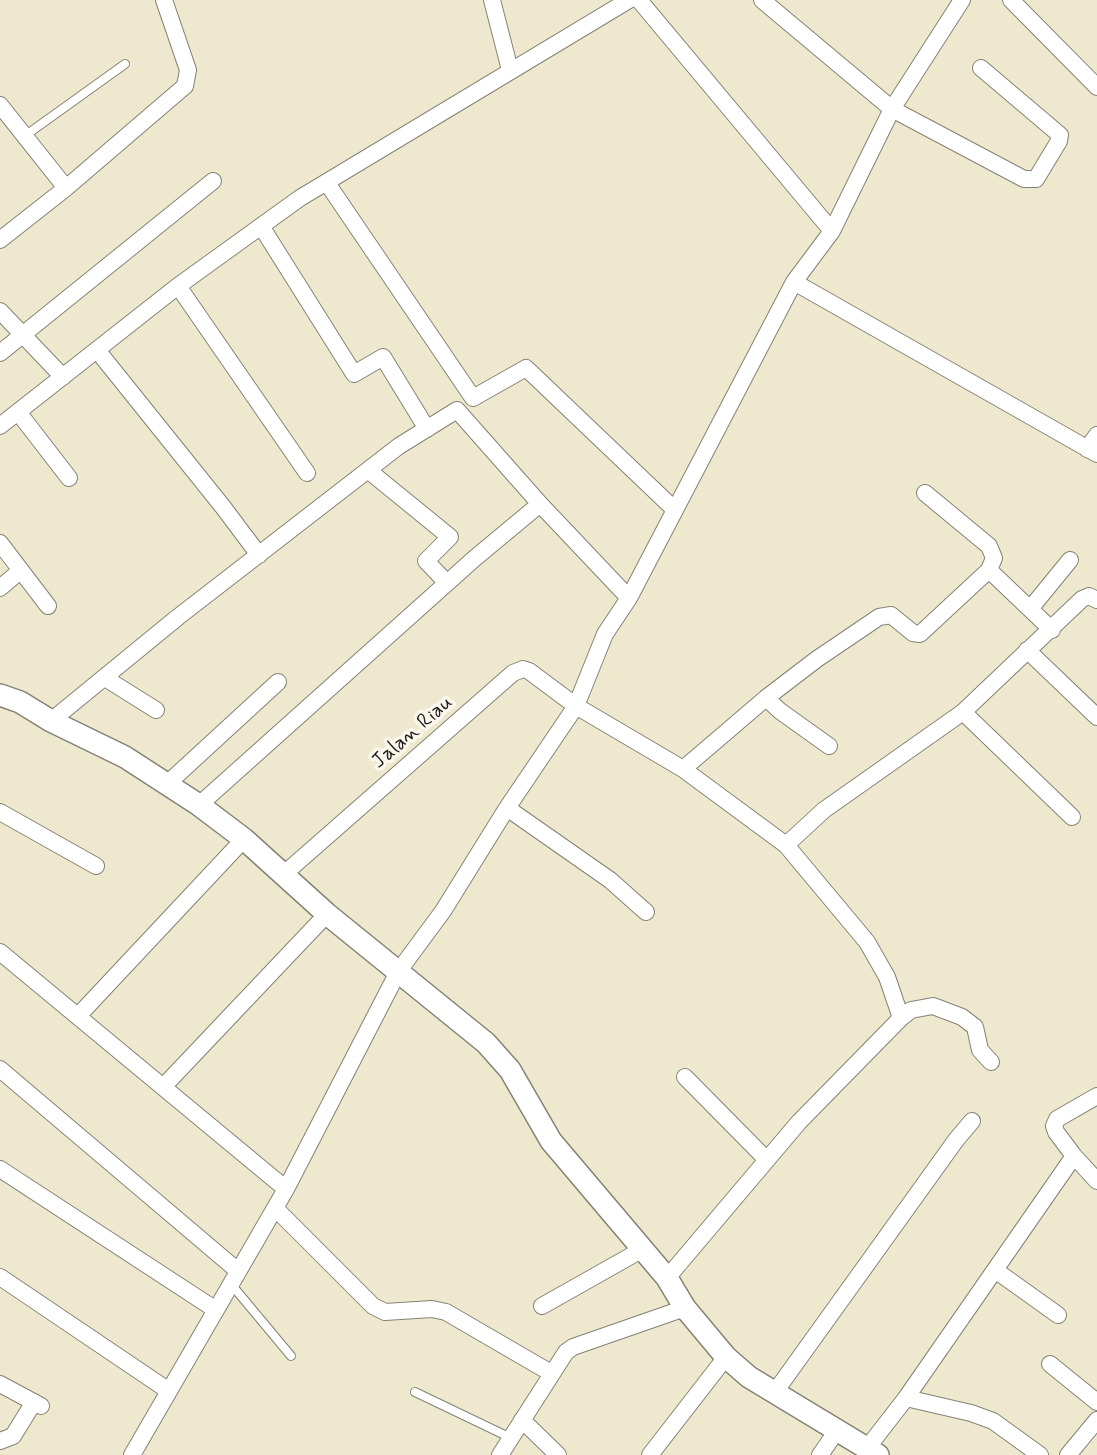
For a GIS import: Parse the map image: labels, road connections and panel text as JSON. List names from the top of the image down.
{
  "streets": {
    "street": ["Jalan Riau"]
  }
}
